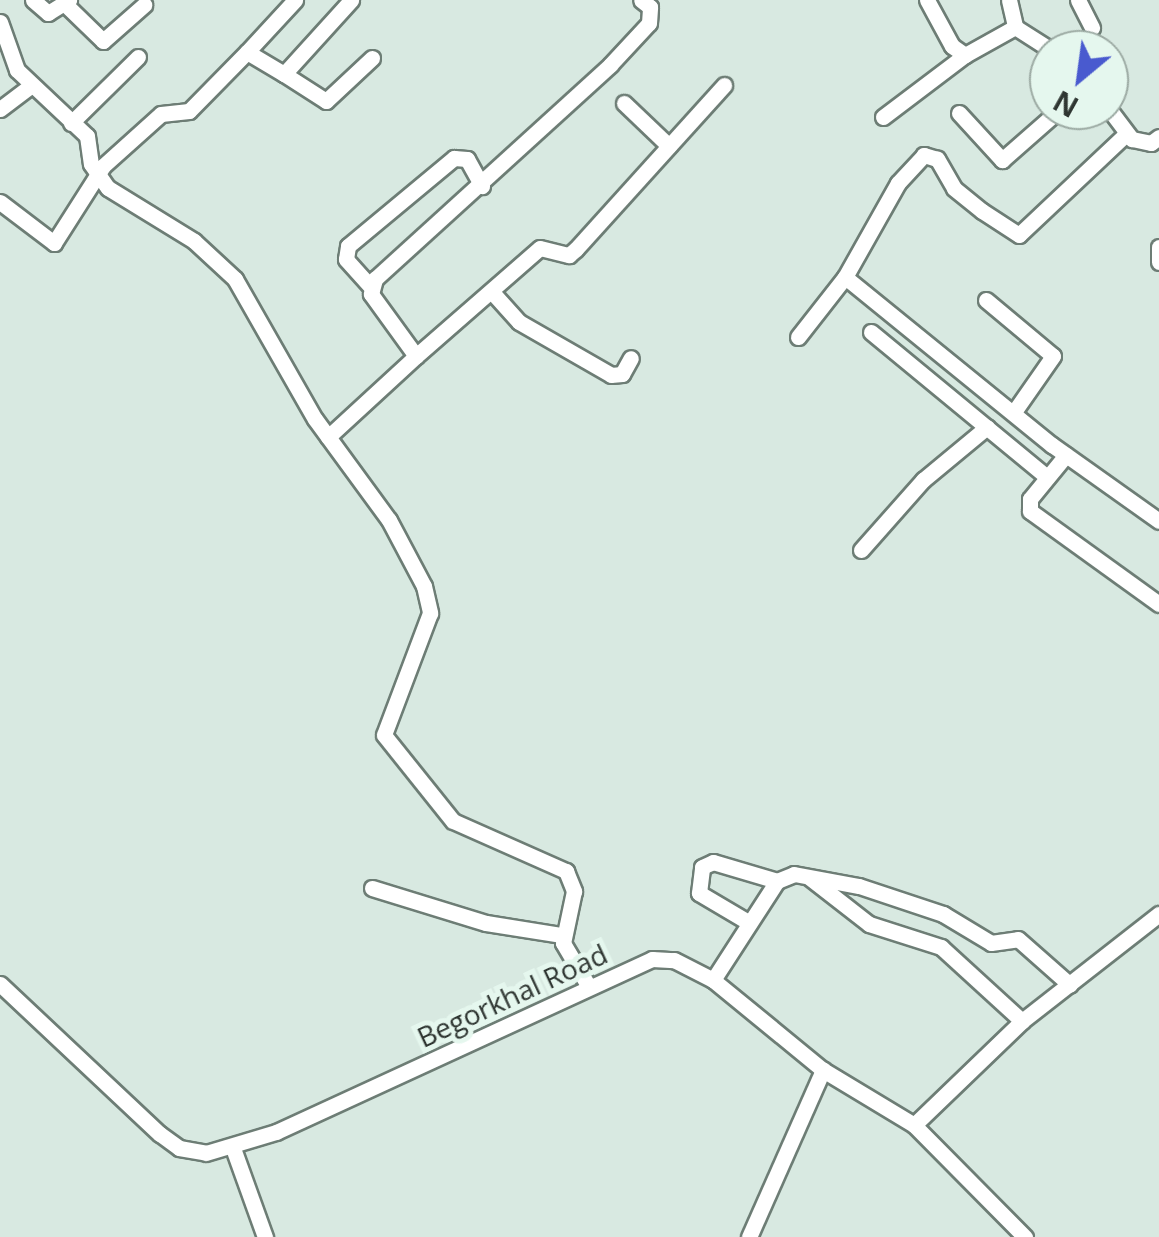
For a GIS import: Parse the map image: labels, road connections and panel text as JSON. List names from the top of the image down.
{
  "streets": {
    "street": ["Begorkhal Road"]
  },
  "north": "bottom left"
}
